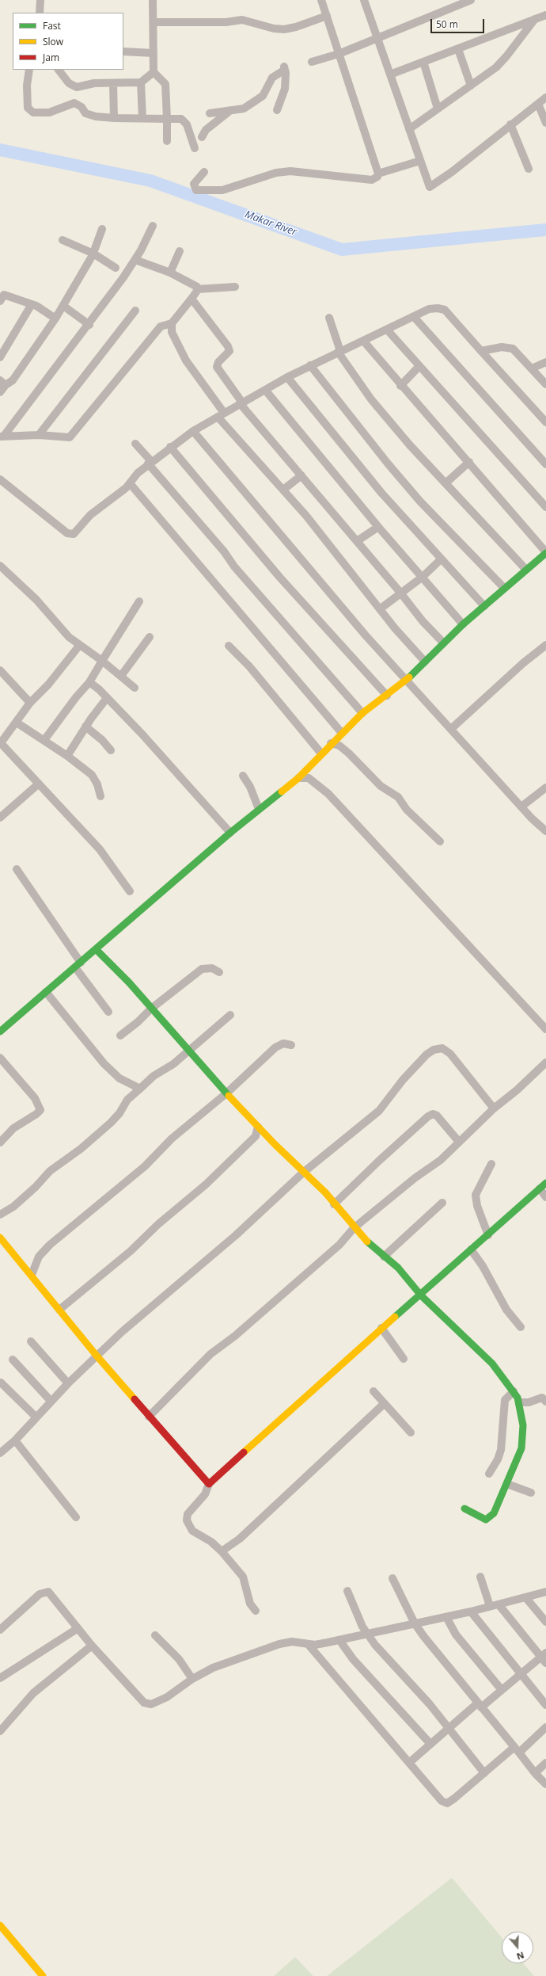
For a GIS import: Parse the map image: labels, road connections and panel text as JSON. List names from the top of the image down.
{
  "water": ["Makar River"],
  "legend": ["Fast", "Slow", "Jam"],
  "scale_bar": "50 m",
  "north": "bottom"
}
